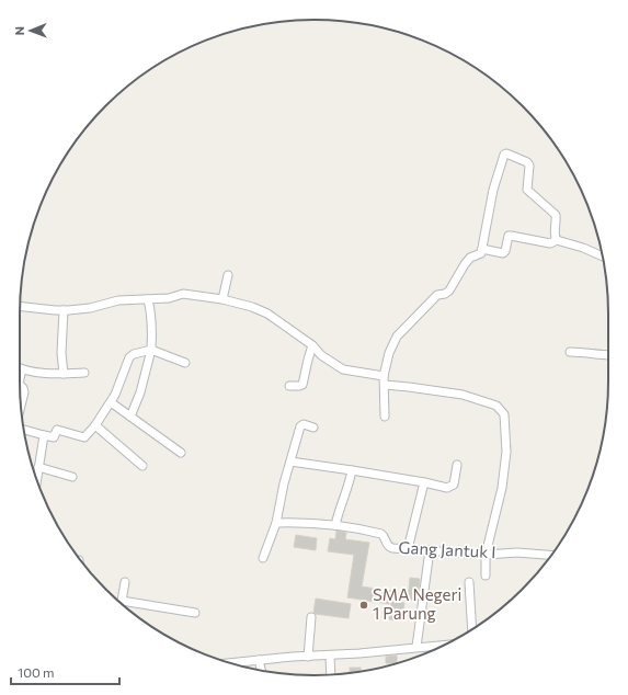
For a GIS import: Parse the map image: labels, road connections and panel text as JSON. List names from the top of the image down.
{
  "streets": {
    "street": ["Gang Jantuk I"]
  },
  "places": ["SMA Negeri 1 Parung"],
  "scale_bar": "100 m",
  "north": "left"
}
